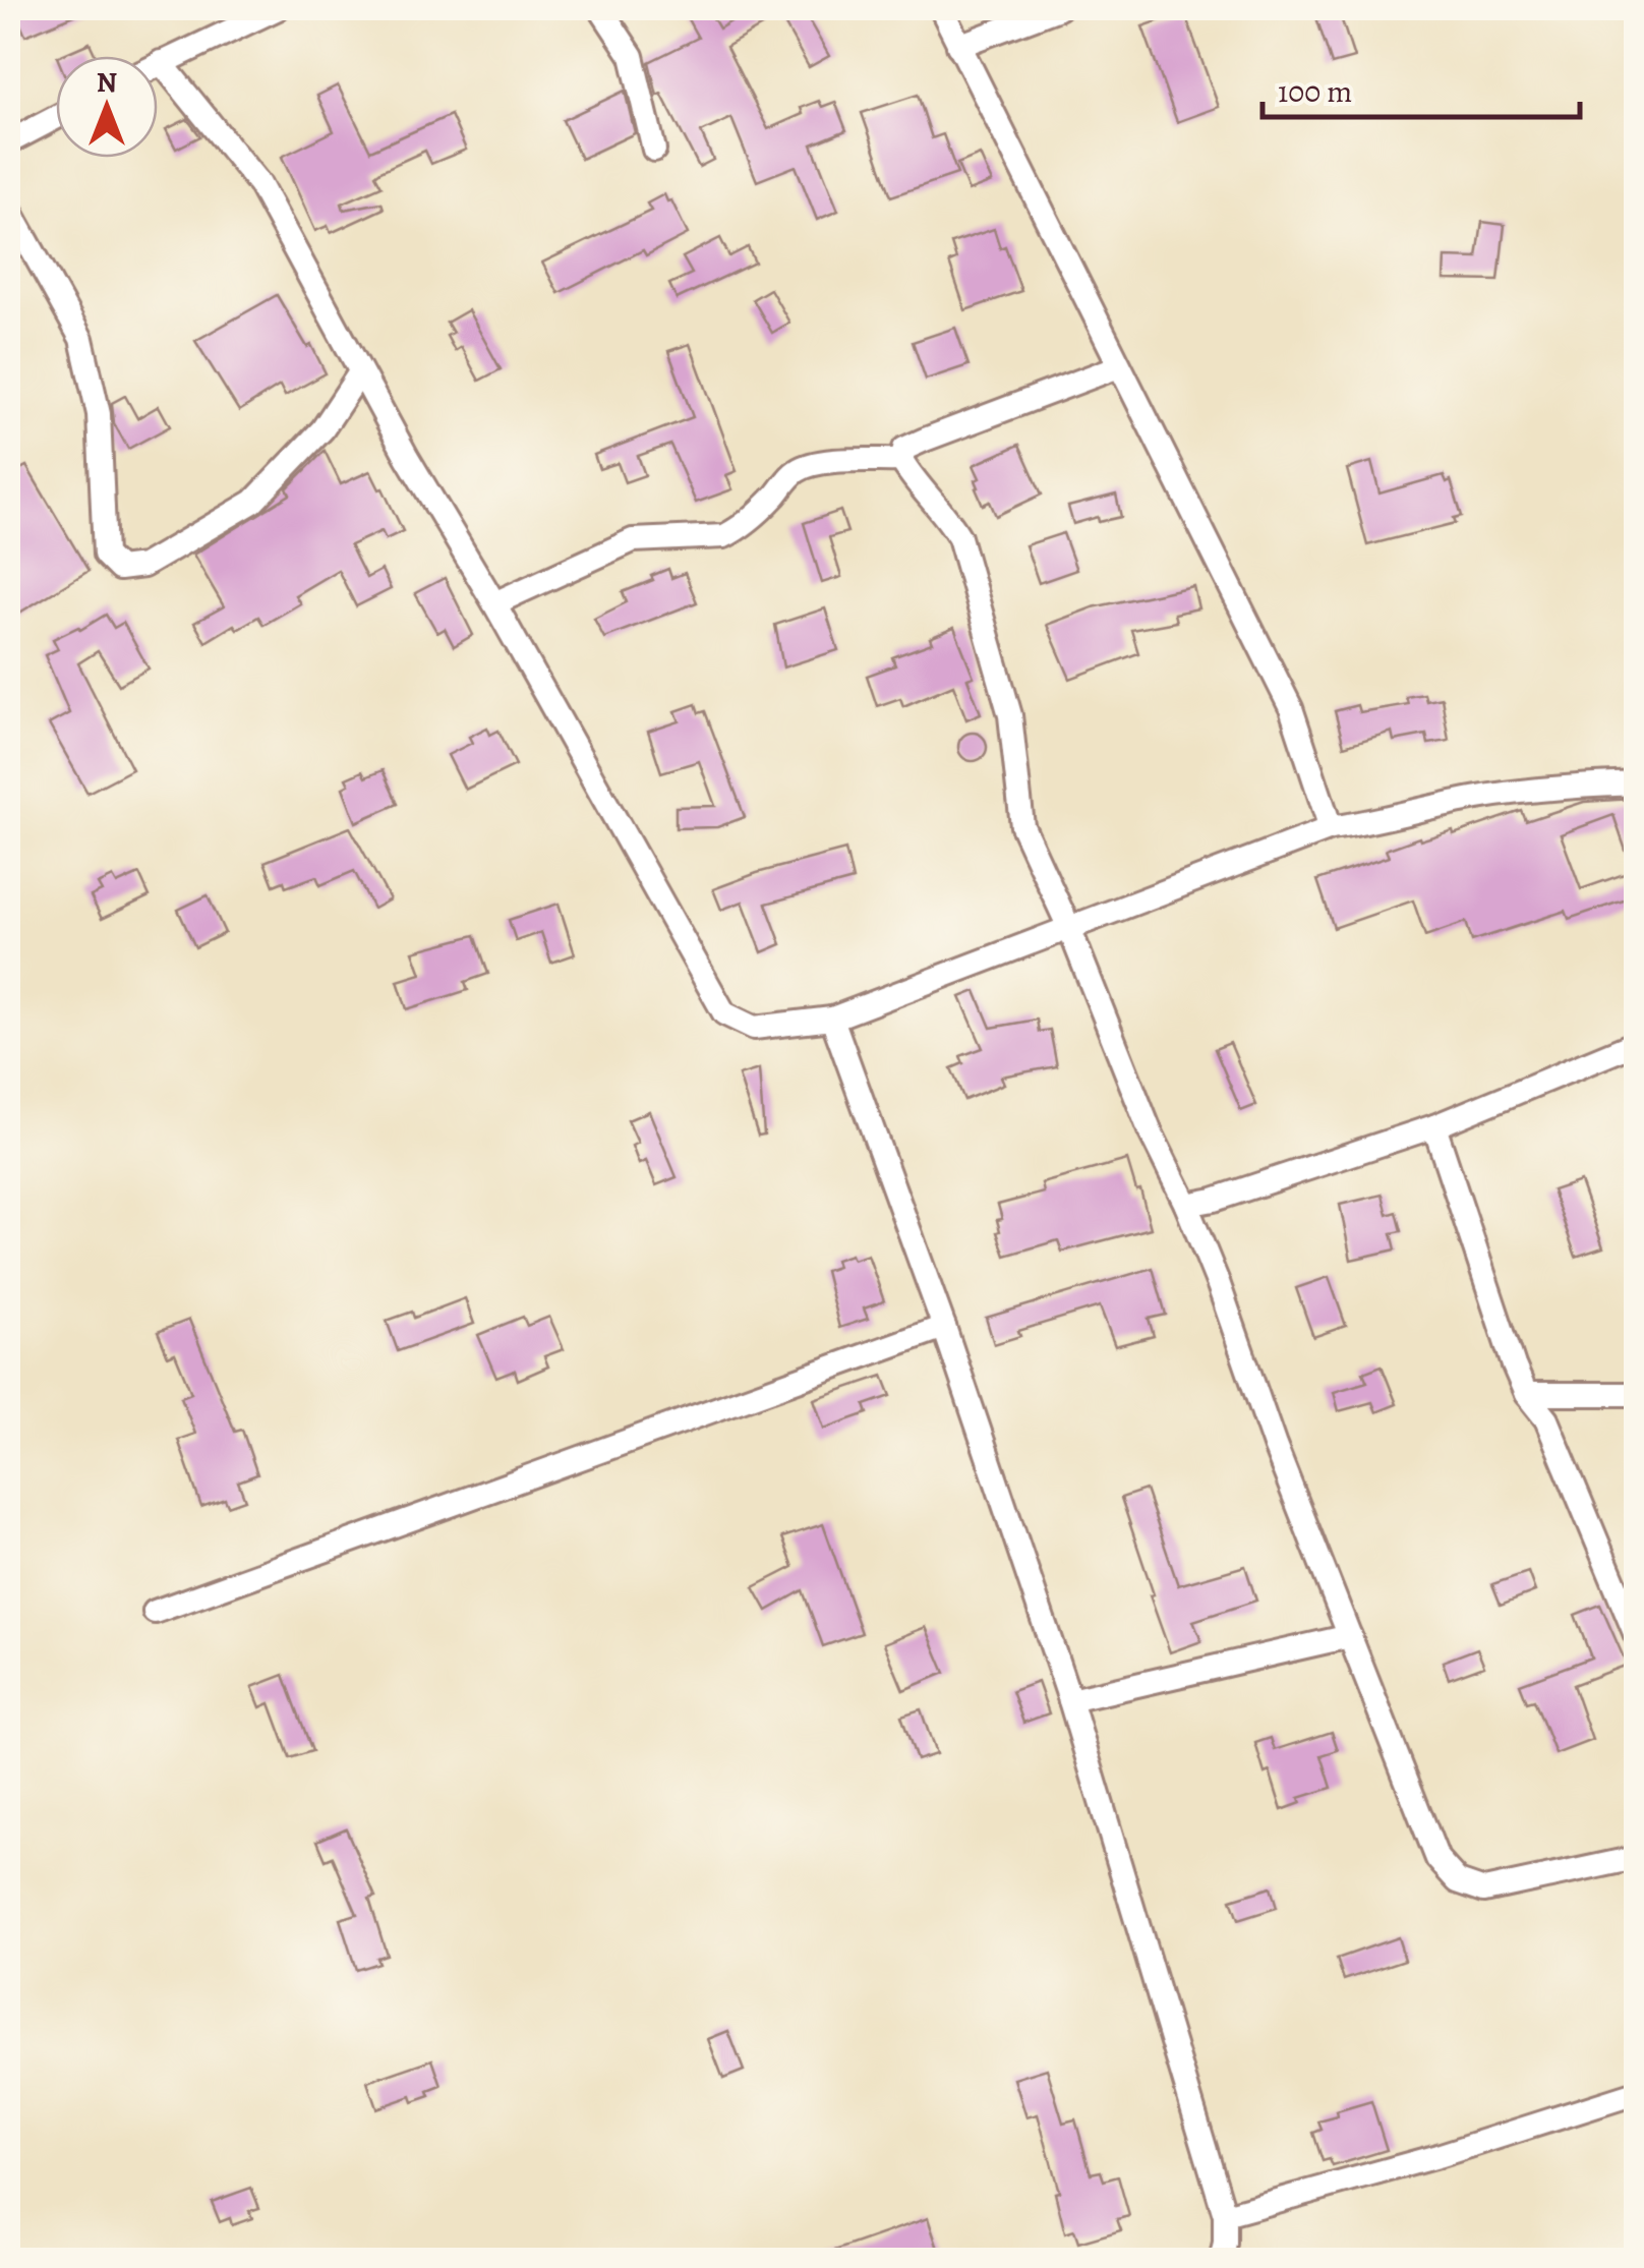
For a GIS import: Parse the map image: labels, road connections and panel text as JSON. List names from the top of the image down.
{
  "scale_bar": "100 m",
  "north": "top"
}
